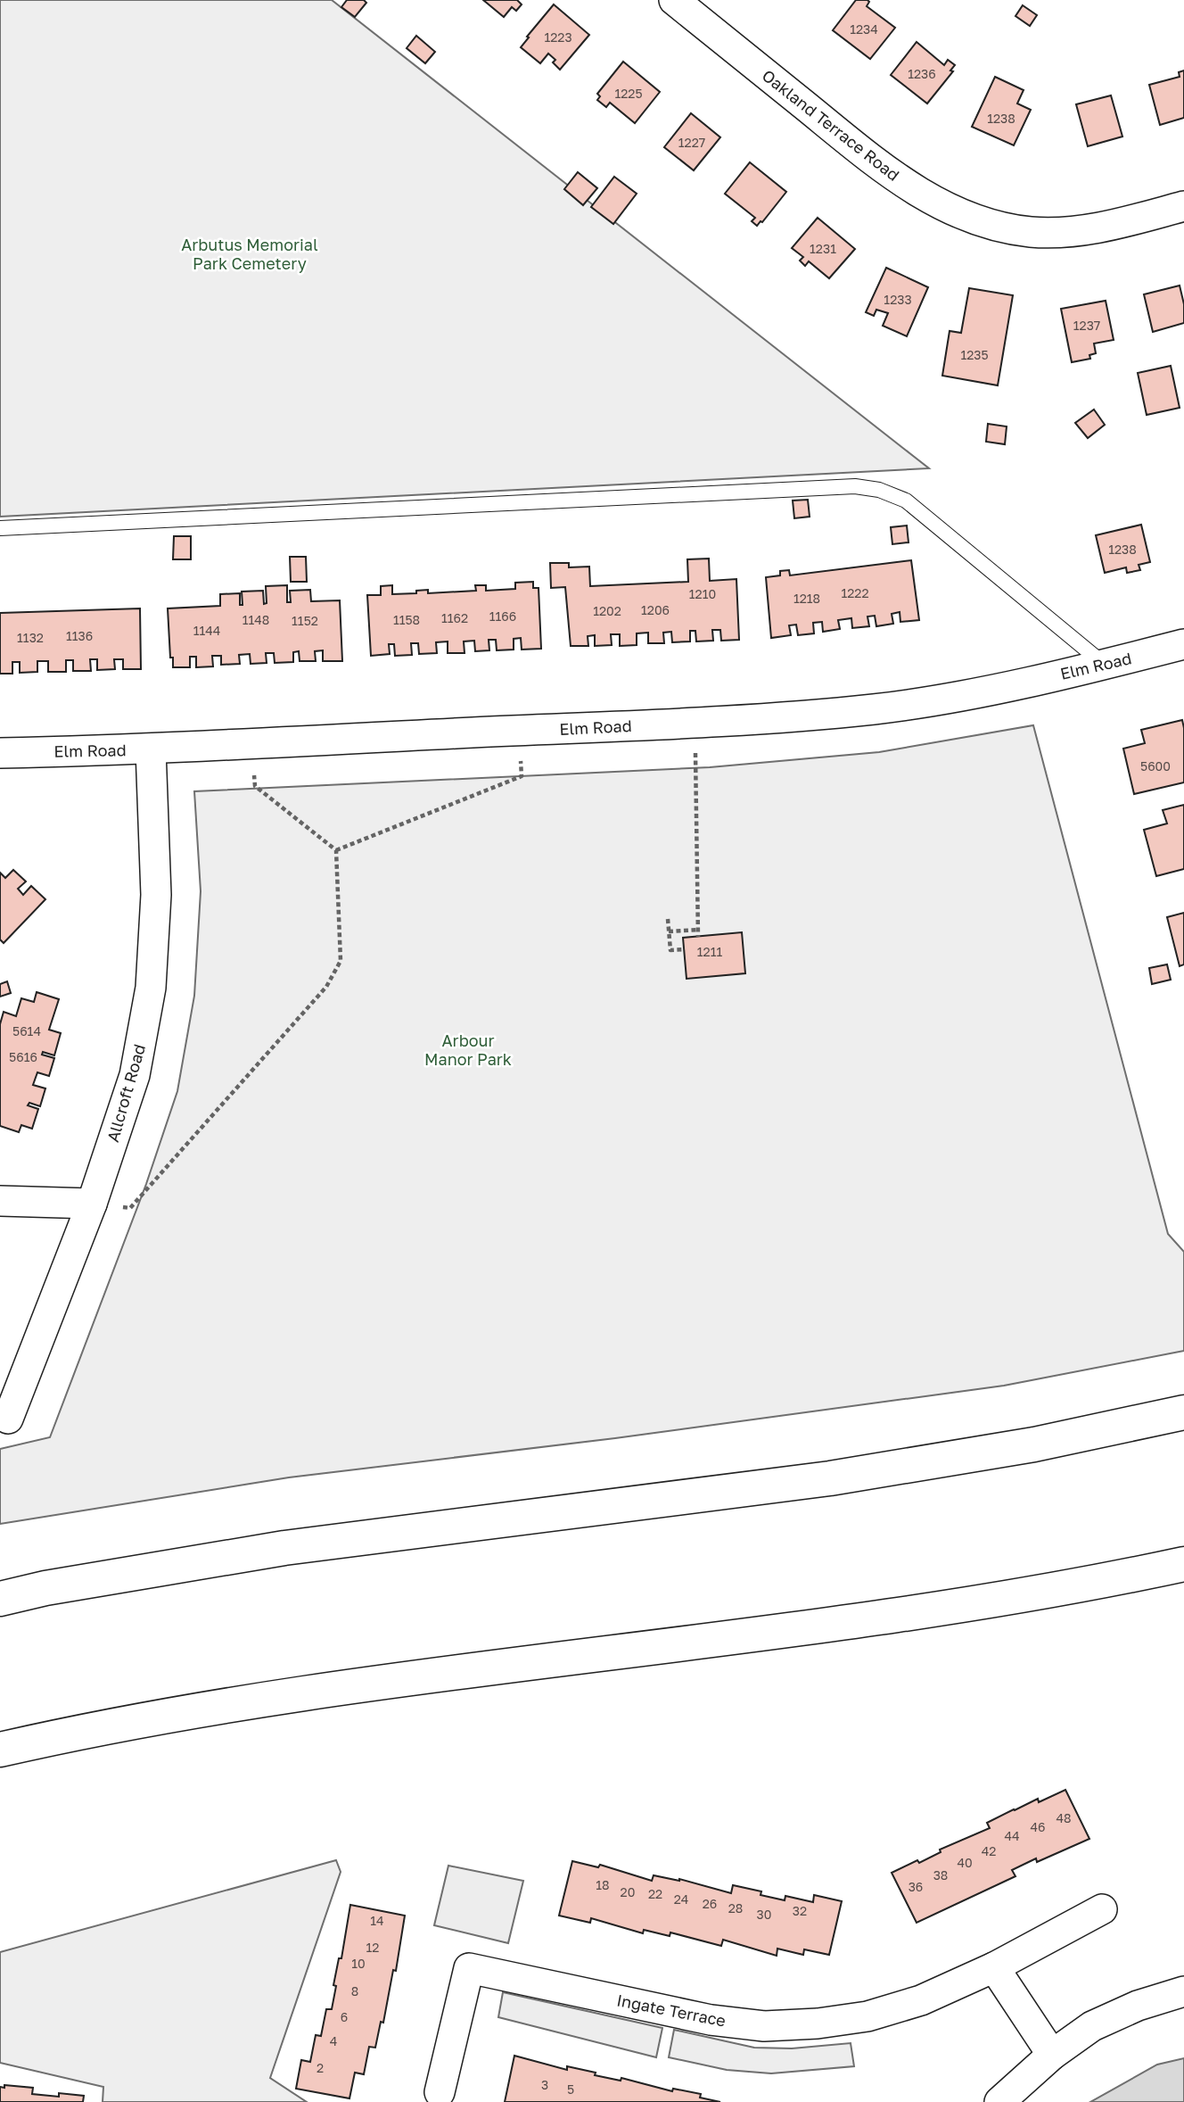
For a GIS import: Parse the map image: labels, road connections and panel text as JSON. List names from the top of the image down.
{
  "streets": {
    "street": [
      "Oakland Terrace Road",
      "Elm Road",
      "Allcroft Road",
      "Ingate Terrace"
    ]
  },
  "crossings": [
    ["Elm Road", "Allcroft Road"]
  ],
  "parks": ["Arbutus Memorial Park Cemetery", "Arbour Manor Park"],
  "house_numbers": [
    "1234",
    "1223",
    "1236",
    "1225",
    "1238",
    "1227",
    "1231",
    "1233",
    "1237",
    "1235",
    "1238",
    "1222",
    "1210",
    "1218",
    "1206",
    "1202",
    "1166",
    "1162",
    "1148",
    "1158",
    "1152",
    "1144",
    "1136",
    "1132",
    "5600",
    "1211",
    "5614",
    "5616",
    "48",
    "46",
    "44",
    "42",
    "40",
    "38",
    "18",
    "36",
    "20",
    "22",
    "24",
    "26",
    "28",
    "32",
    "30",
    "14",
    "12",
    "10",
    "8",
    "6",
    "4",
    "2",
    "3",
    "5"
  ]
}
